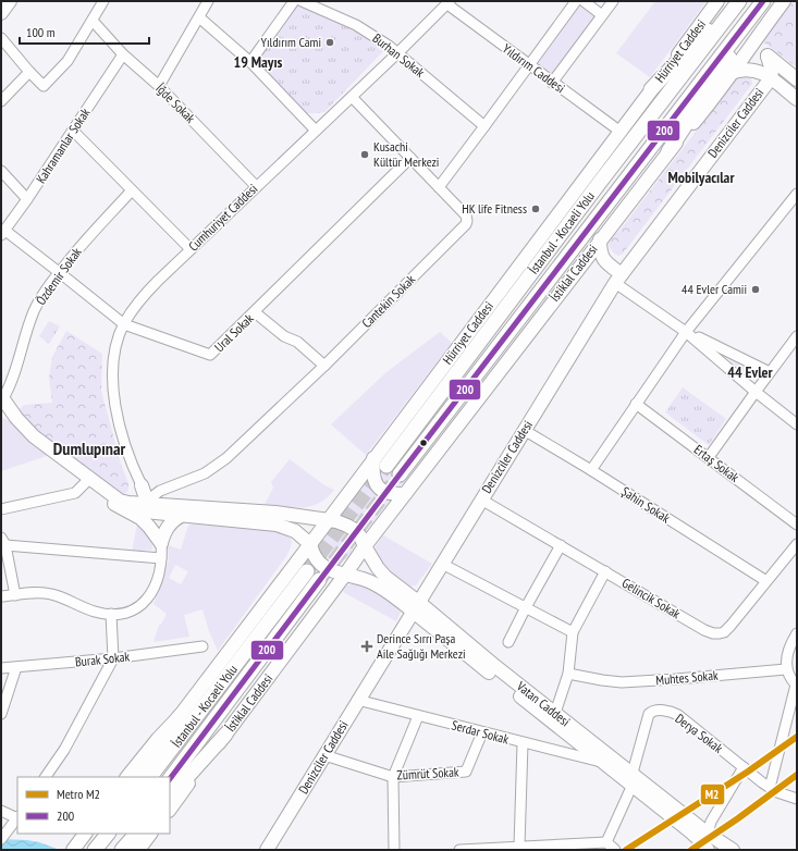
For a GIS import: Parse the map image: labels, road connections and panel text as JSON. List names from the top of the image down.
{
  "streets": {
    "highway": ["İstanbul - Kocaeli Yolu"],
    "main road": [
      "Hürriyet Caddesi",
      "Denizciler Caddesi",
      "İstiklal Caddesi",
      "Vatan Caddesi"
    ],
    "street": [
      "Burhan Sokak",
      "Yıldırım Caddesi",
      "İğde Sokak",
      "Kahramanlar Sokak",
      "Cumhuriyet Caddesi",
      "Özdemir Sokak",
      "Cantekin Sokak",
      "Ural Sokak",
      "Ertaş Sokak",
      "Şahin Sokak",
      "Gelincik Sokak",
      "Burak Sokak",
      "Muhtes Sokak",
      "Serdar Sokak",
      "Derya Sokak",
      "Zümrüt Sokak"
    ]
  },
  "crossings": [
    ["Hürriyet Caddesi", "Yıldırım Caddesi"],
    ["Hürriyet Caddesi", "İstiklal Caddesi"],
    ["Hürriyet Caddesi", "Vatan Caddesi"],
    ["Burhan Sokak", "Cumhuriyet Caddesi"],
    ["Yıldırım Caddesi", "Cumhuriyet Caddesi"],
    ["İğde Sokak", "Kahramanlar Sokak"],
    ["İğde Sokak", "Cumhuriyet Caddesi"],
    ["Denizciler Caddesi", "Şahin Sokak"],
    ["Denizciler Caddesi", "Gelincik Sokak"],
    ["Denizciler Caddesi", "Vatan Caddesi"],
    ["Denizciler Caddesi", "Serdar Sokak"],
    ["Denizciler Caddesi", "Zümrüt Sokak"],
    ["Kahramanlar Sokak", "Ural Sokak"],
    ["Cumhuriyet Caddesi", "Cantekin Sokak"],
    ["Cumhuriyet Caddesi", "Ural Sokak"],
    ["İstiklal Caddesi", "Vatan Caddesi"],
    ["Özdemir Sokak", "Ural Sokak"],
    ["Cantekin Sokak", "Ural Sokak"],
    ["Şahin Sokak", "Gelincik Sokak"],
    ["Vatan Caddesi", "Serdar Sokak"],
    ["Vatan Caddesi", "Derya Sokak"],
    ["Serdar Sokak", "Zümrüt Sokak"]
  ],
  "districts": [
    "19 Mayıs",
    "Mobilyacılar",
    "44 Evler",
    "Dumlupınar"
  ],
  "places": {
    "other": [
      "Yıldırım Cami",
      "Kusachi Kültür Merkezi",
      "HK life Fitness",
      "44 Evler Camii"
    ],
    "health": ["Derince Sırrı Paşa Aile Sağlığı Merkezi"]
  },
  "lines": ["transit line 200", "metro line M2"],
  "legend": ["Metro M2", "200"],
  "scale_bar": "100 m"
}
